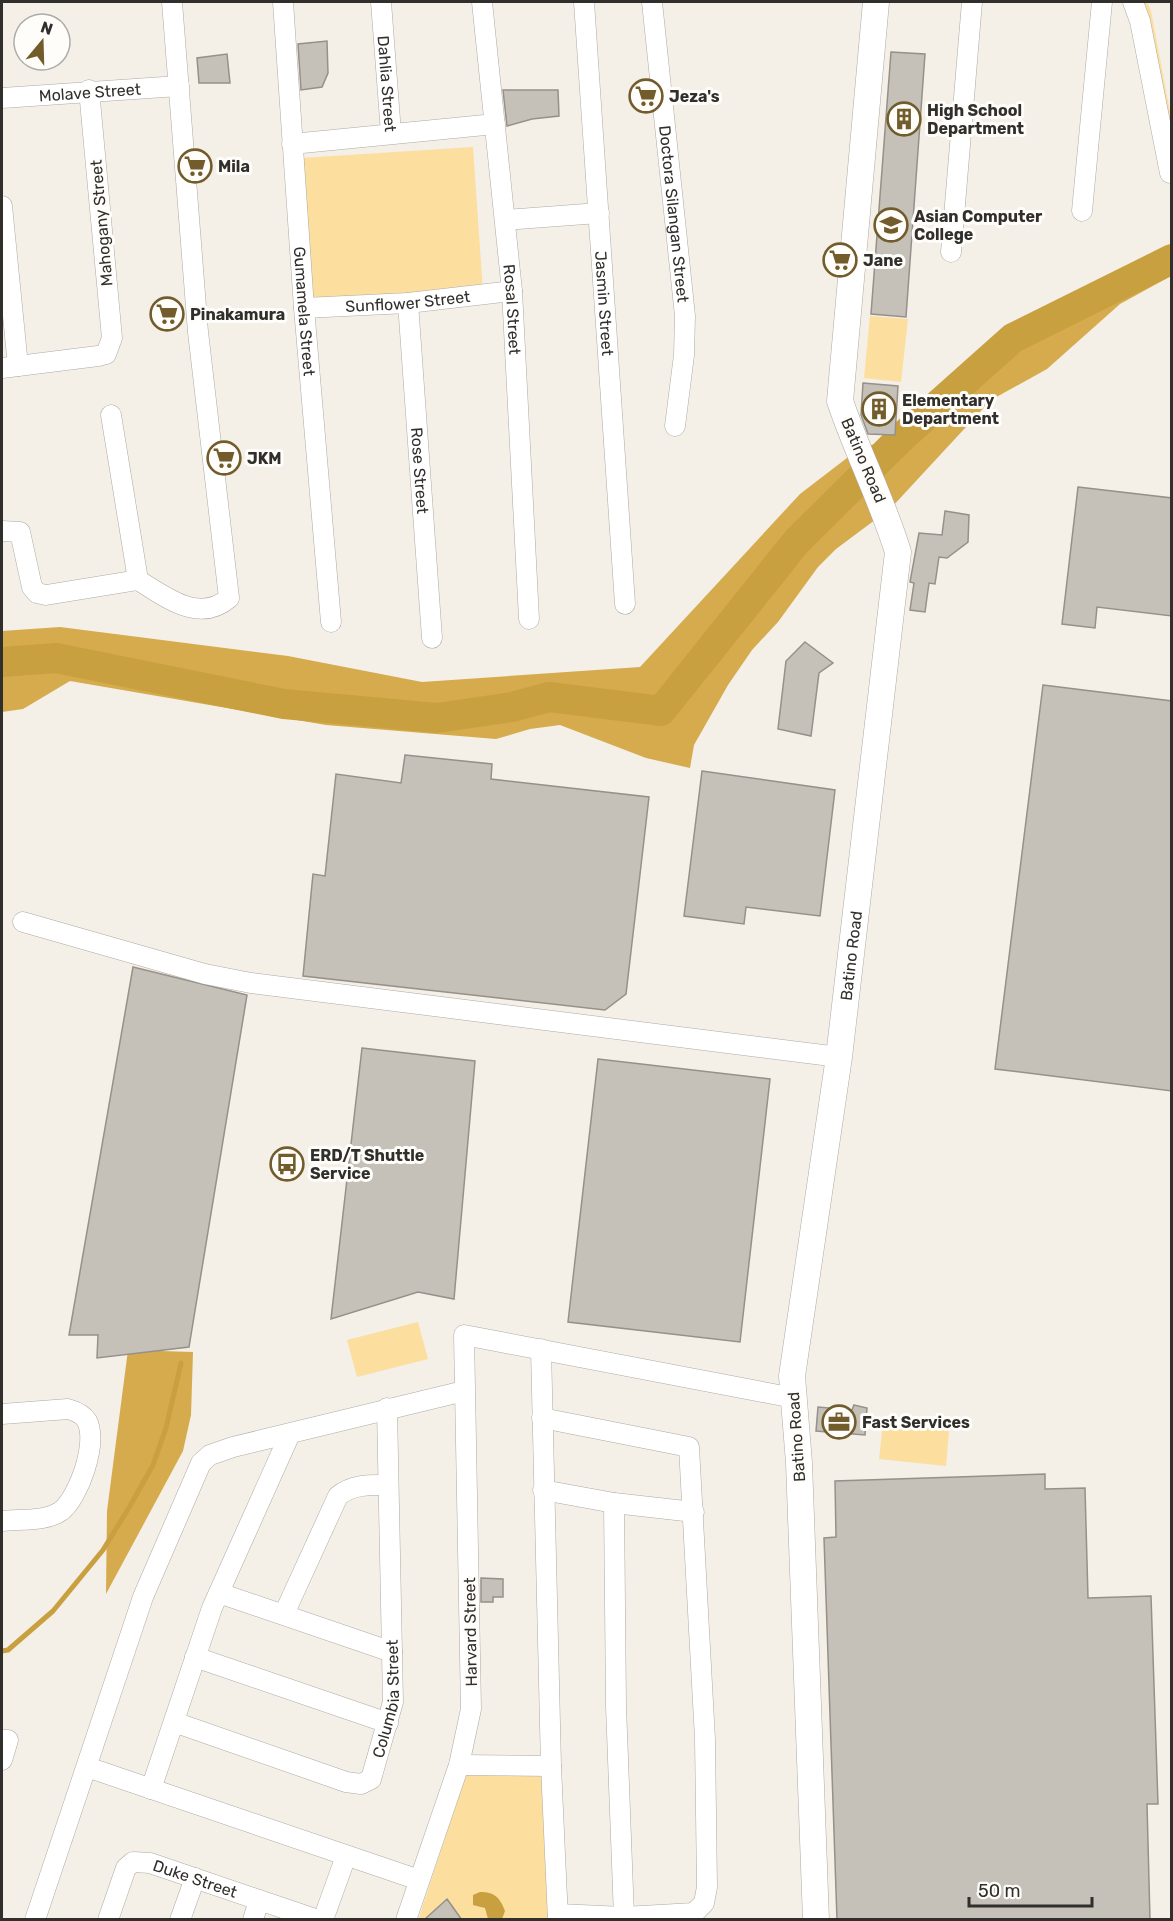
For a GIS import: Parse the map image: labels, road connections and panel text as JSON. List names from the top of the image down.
{
  "streets": {
    "main road": ["Batino Road"],
    "street": [
      "Dahlia Street",
      "Molave Street",
      "Doctora Silangan Street",
      "Mahogany Street",
      "Sunflower Street",
      "Jasmin Street",
      "Rosal Street",
      "Gumamela Street",
      "Rose Street",
      "Harvard Street",
      "Columbia Street",
      "Duke Street"
    ]
  },
  "crossings": [
    ["Dahlia Street", "Rosal Street"],
    ["Molave Street", "Mahogany Street"],
    ["Sunflower Street", "Rosal Street"],
    ["Sunflower Street", "Gumamela Street"],
    ["Sunflower Street", "Rose Street"]
  ],
  "places": {
    "supermarket": [
      "Jeza's",
      "Mila",
      "Jane",
      "Pinakamura",
      "JKM"
    ],
    "building": ["High School Department", "Elementary Department"],
    "school or university": ["Asian Computer College"],
    "bus stop": ["ERD/T Shuttle Service"],
    "office": ["Fast Services"]
  },
  "scale_bar": "50 m",
  "north": "top"
}
